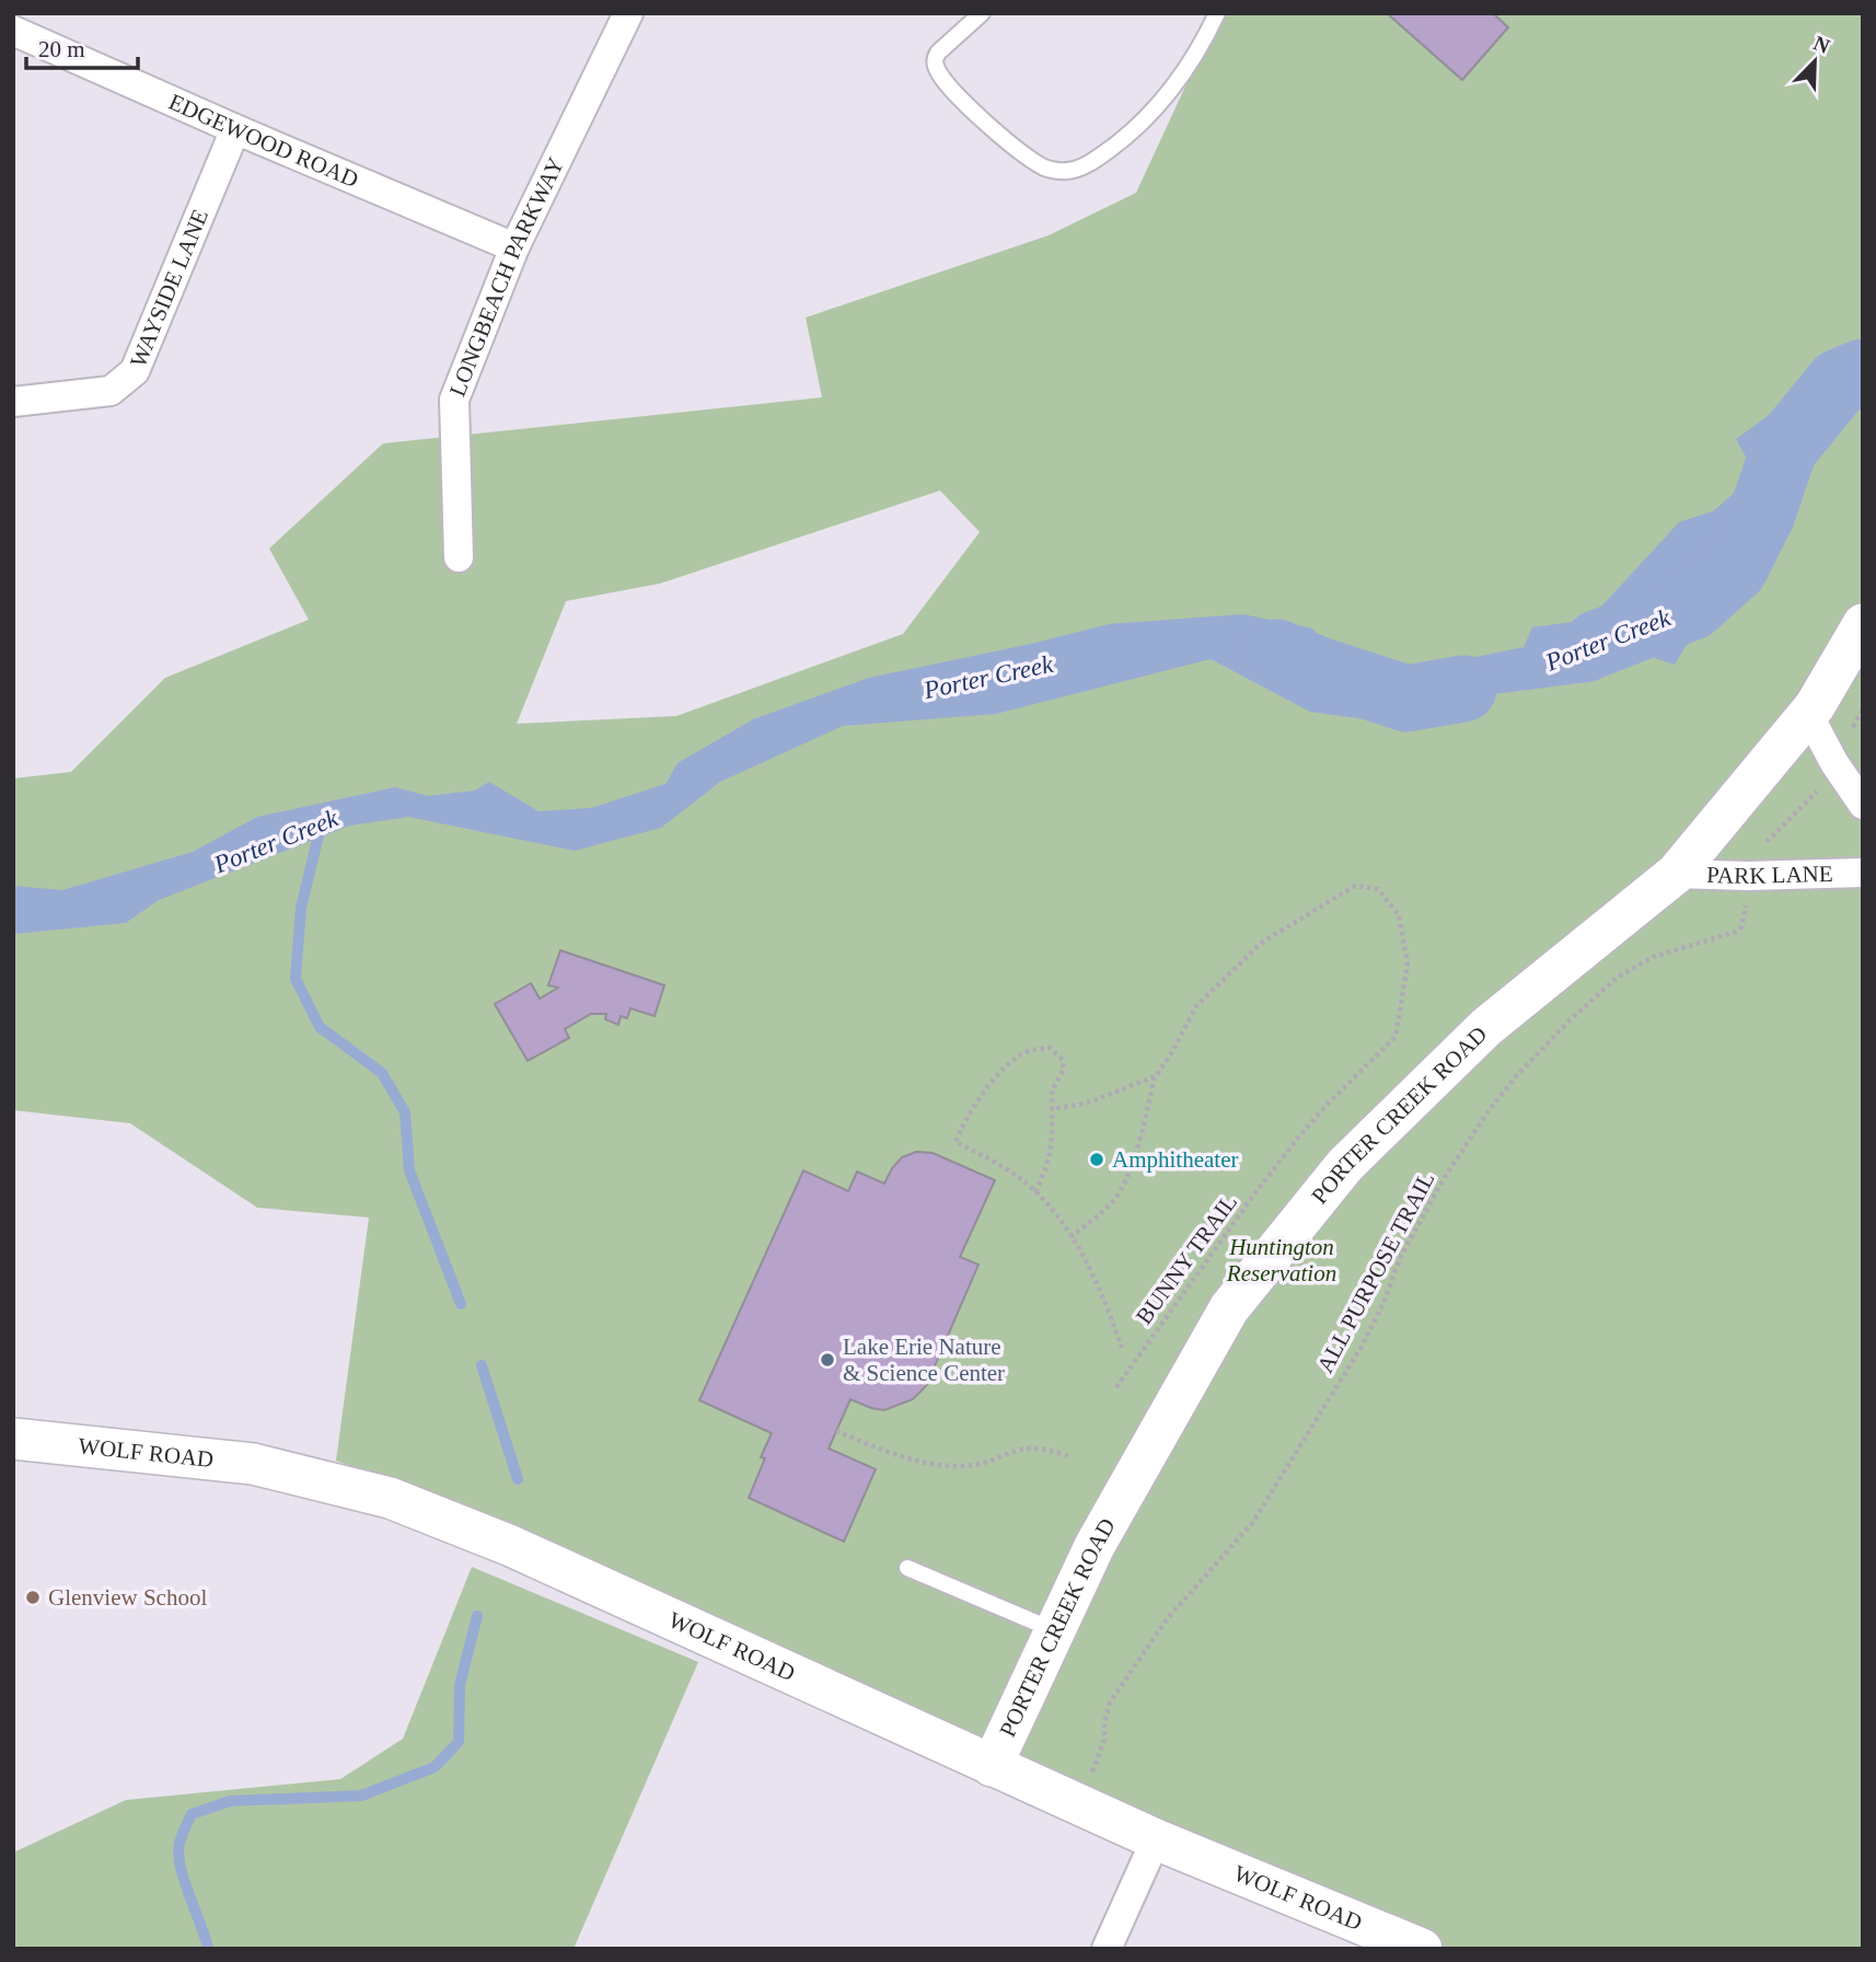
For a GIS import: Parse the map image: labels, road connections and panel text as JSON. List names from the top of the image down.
{
  "streets": {
    "street": [
      "EDGEWOOD ROAD",
      "LONGBEACH PARKWAY",
      "WAYSIDE LANE",
      "PARK LANE",
      "PORTER CREEK ROAD",
      "WOLF ROAD"
    ],
    "path": ["BUNNY TRAIL", "ALL PURPOSE TRAIL"]
  },
  "crossings": [
    ["EDGEWOOD ROAD", "LONGBEACH PARKWAY"],
    ["EDGEWOOD ROAD", "WAYSIDE LANE"],
    ["PARK LANE", "PORTER CREEK ROAD"],
    ["PORTER CREEK ROAD", "WOLF ROAD"]
  ],
  "water": ["Porter Creek"],
  "parks": ["Huntington Reservation"],
  "places": ["Amphitheater", "Lake Erie Nature & Science Center", "Glenview School"],
  "scale_bar": "20 m",
  "north": "top right"
}
